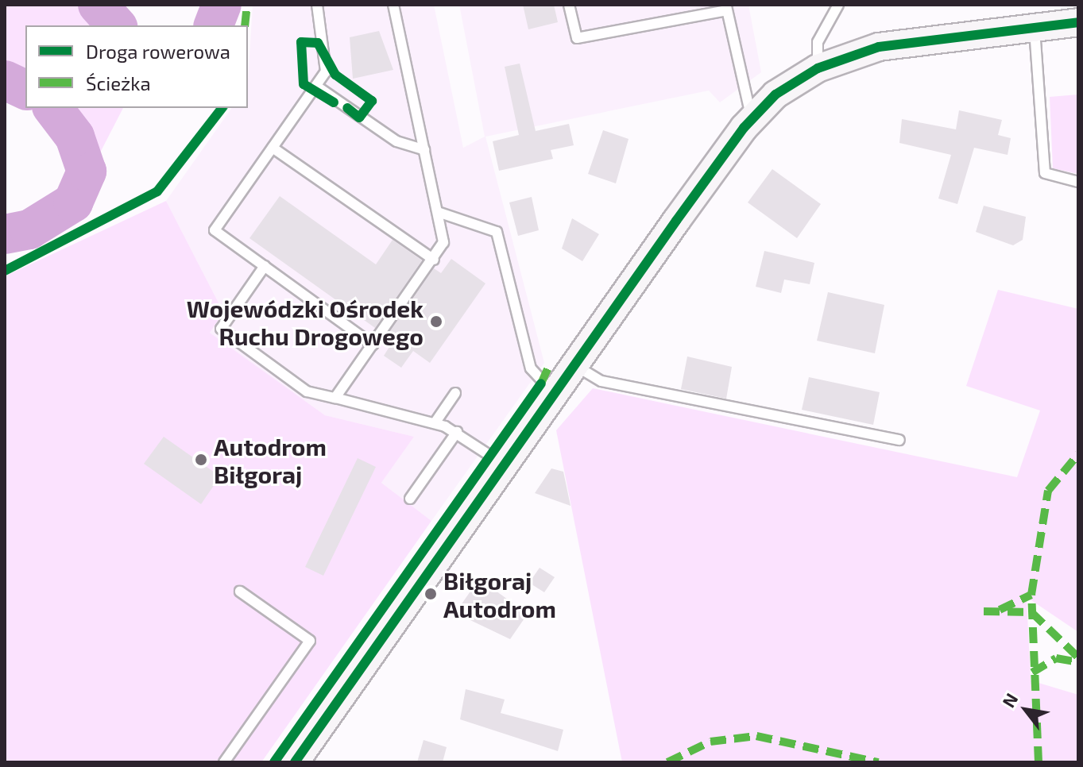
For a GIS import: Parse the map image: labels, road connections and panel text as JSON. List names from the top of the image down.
{
  "places": ["Wojewódzki Ośrodek Ruchu Drogowego", "Autodrom Biłgoraj", "Biłgoraj Autodrom"],
  "legend": ["Droga rowerowa", "Ścieżka"],
  "north": "top left"
}
